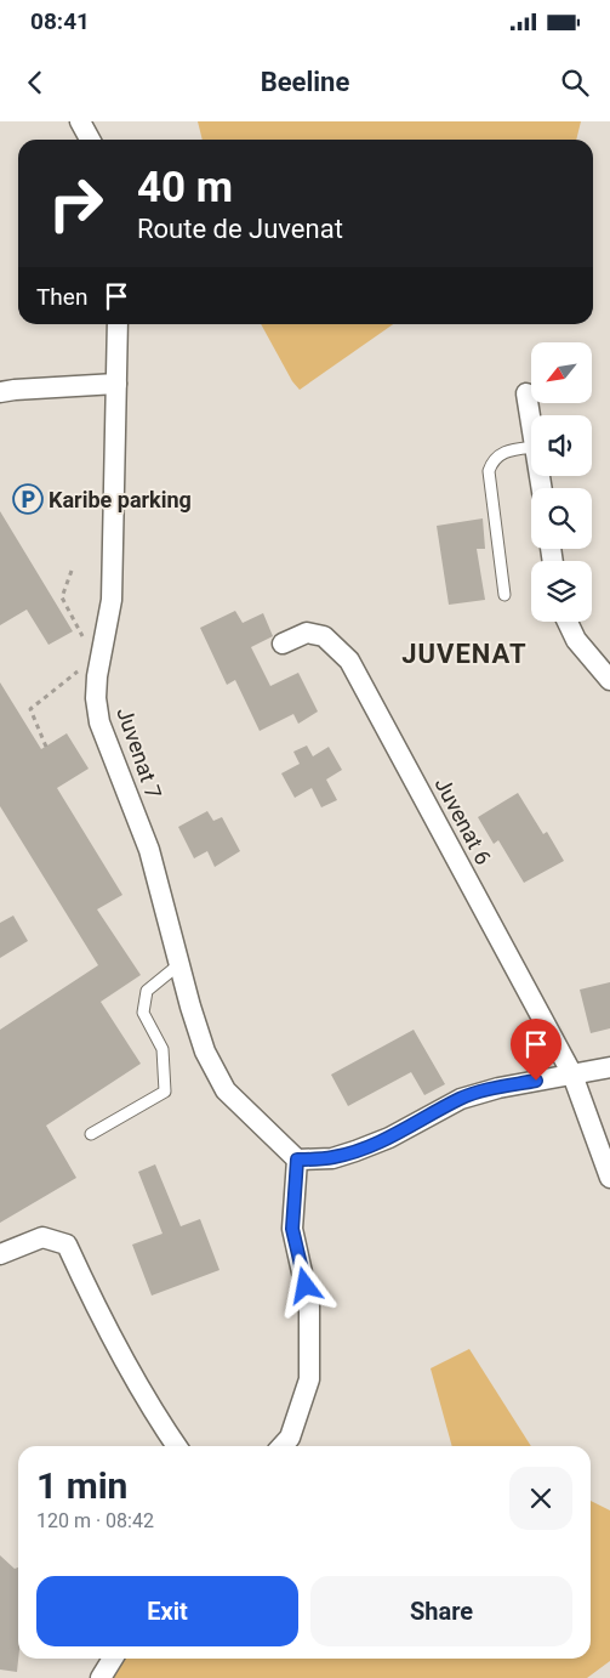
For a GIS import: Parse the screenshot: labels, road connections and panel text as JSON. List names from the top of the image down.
{
  "streets": {
    "street": ["Juvenat 7", "Juvenat 6"]
  },
  "districts": ["JUVENAT"],
  "places": {
    "parking": ["Karibe parking"]
  },
  "north": "bottom left",
  "page": {
    "status": "08:41",
    "header": "Beeline",
    "turn": ["40 m", "Route de Juvenat"],
    "then": "Then",
    "heading": ["1 min", "120 m · 08:42"],
    "buttons": ["Exit", "Share"]
  }
}
